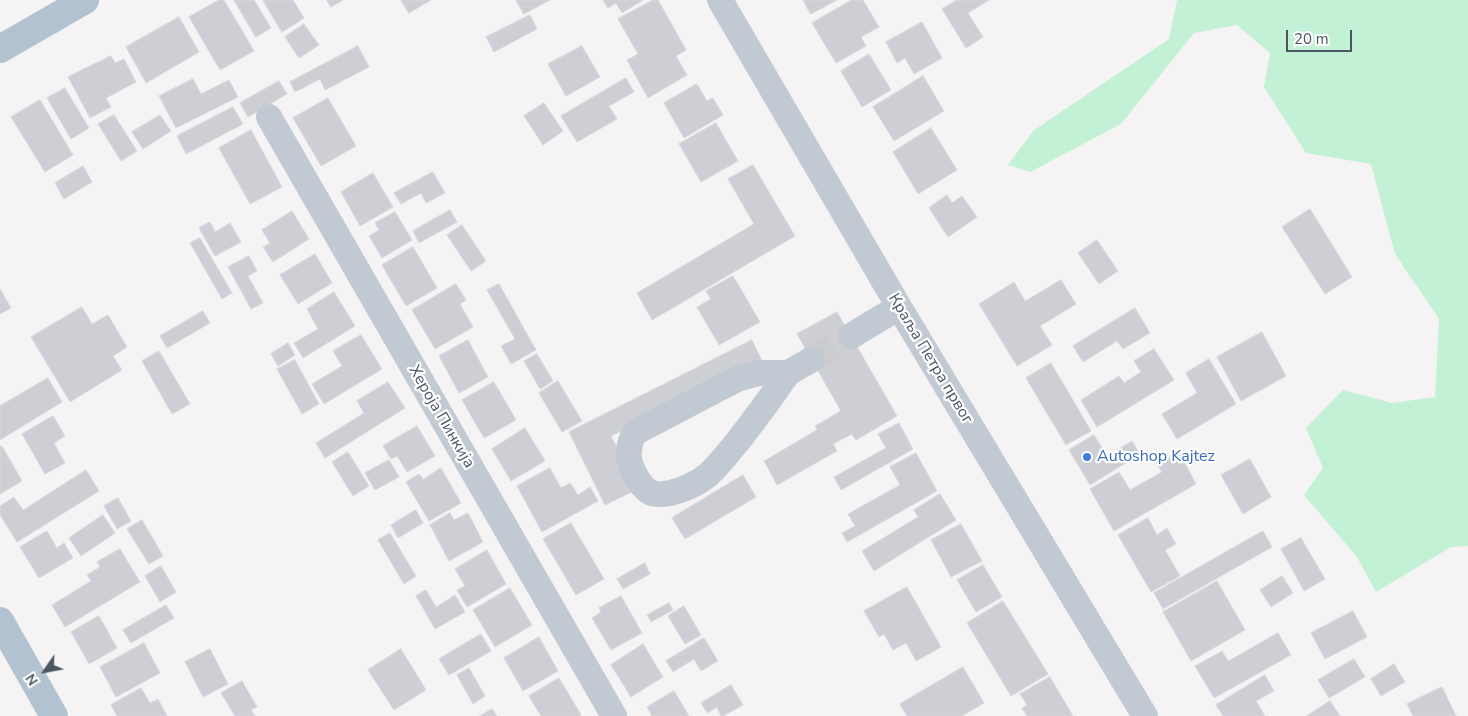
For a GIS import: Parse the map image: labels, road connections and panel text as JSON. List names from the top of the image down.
{
  "streets": {
    "street": ["Краља Петра првог", "Хероја Пинкија"]
  },
  "places": ["Autoshop Kajtez"],
  "scale_bar": "20 m",
  "north": "bottom left"
}
